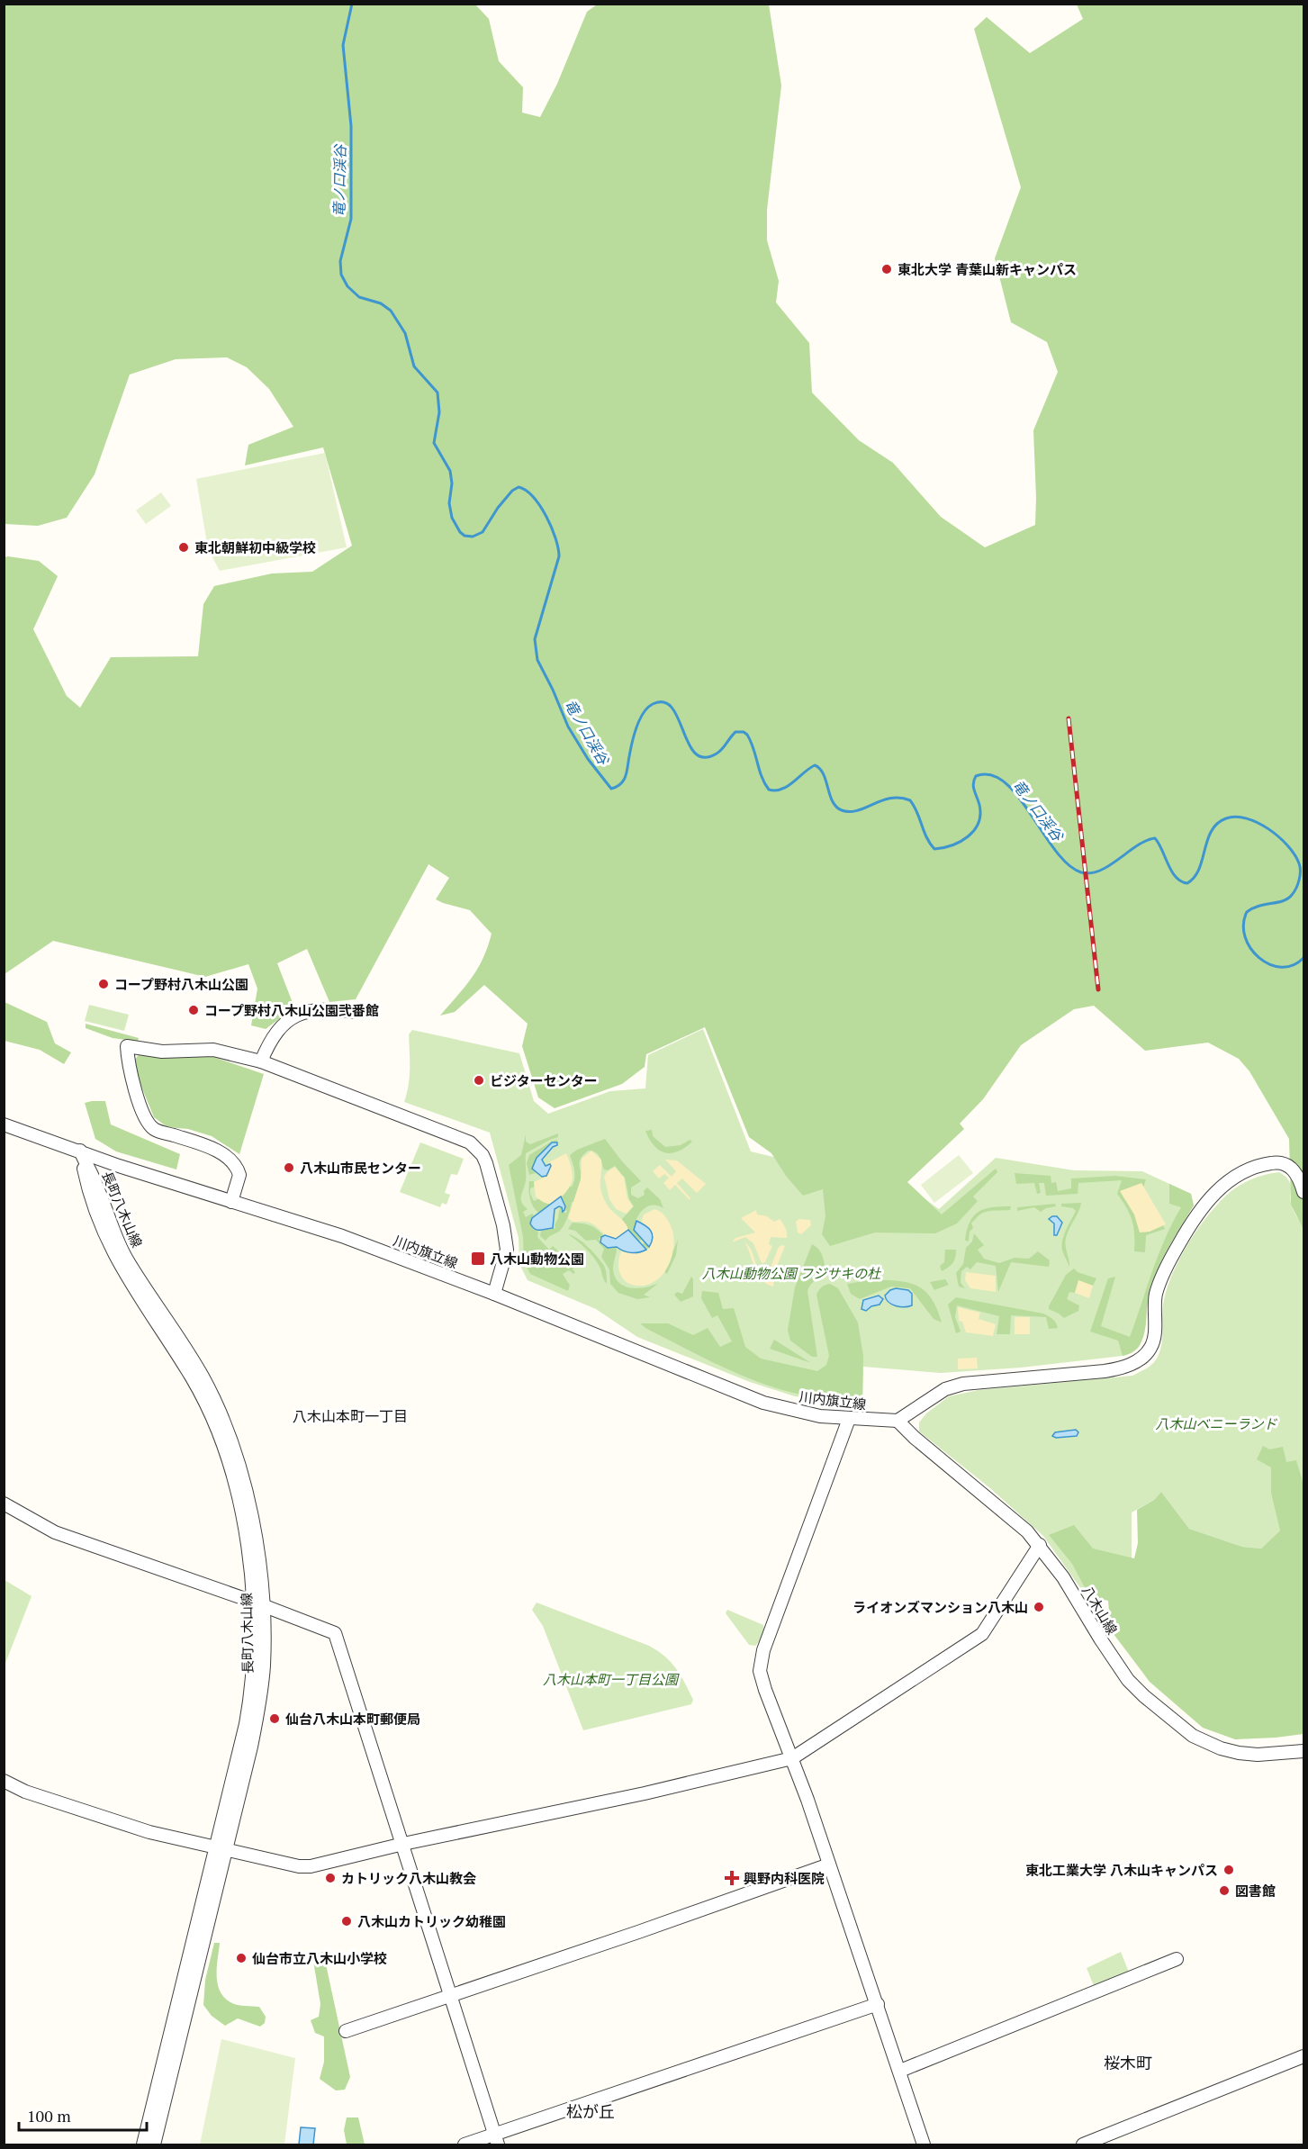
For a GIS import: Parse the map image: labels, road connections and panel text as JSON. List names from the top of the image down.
{
  "streets": {
    "street": ["川内旗立線", "八木山線"]
  },
  "crossings": [
    ["川内旗立線", "八木山線"]
  ],
  "districts": ["八木山本町一丁目", "桜木町", "松が丘"],
  "water": ["竜ノ口渓谷"],
  "parks": ["八木山動物公園 フジサキの杜", "八木山ベニーランド", "八木山本町一丁目公園"],
  "places": {
    "other": [
      "東北大学 青葉山新キャンパス",
      "東北朝鮮初中級学校",
      "コープ野村八木山公園",
      "コープ野村八木山公園弐番館",
      "ビジターセンター",
      "八木山市民センター",
      "ライオンズマンション八木山",
      "仙台八木山本町郵便局",
      "東北工業大学 八木山キャンパス",
      "カトリック八木山教会",
      "図書館",
      "八木山カトリック幼稚園",
      "仙台市立八木山小学校"
    ],
    "transit": ["八木山動物公園"],
    "health": ["興野内科医院"]
  },
  "scale_bar": "100 m"
}
